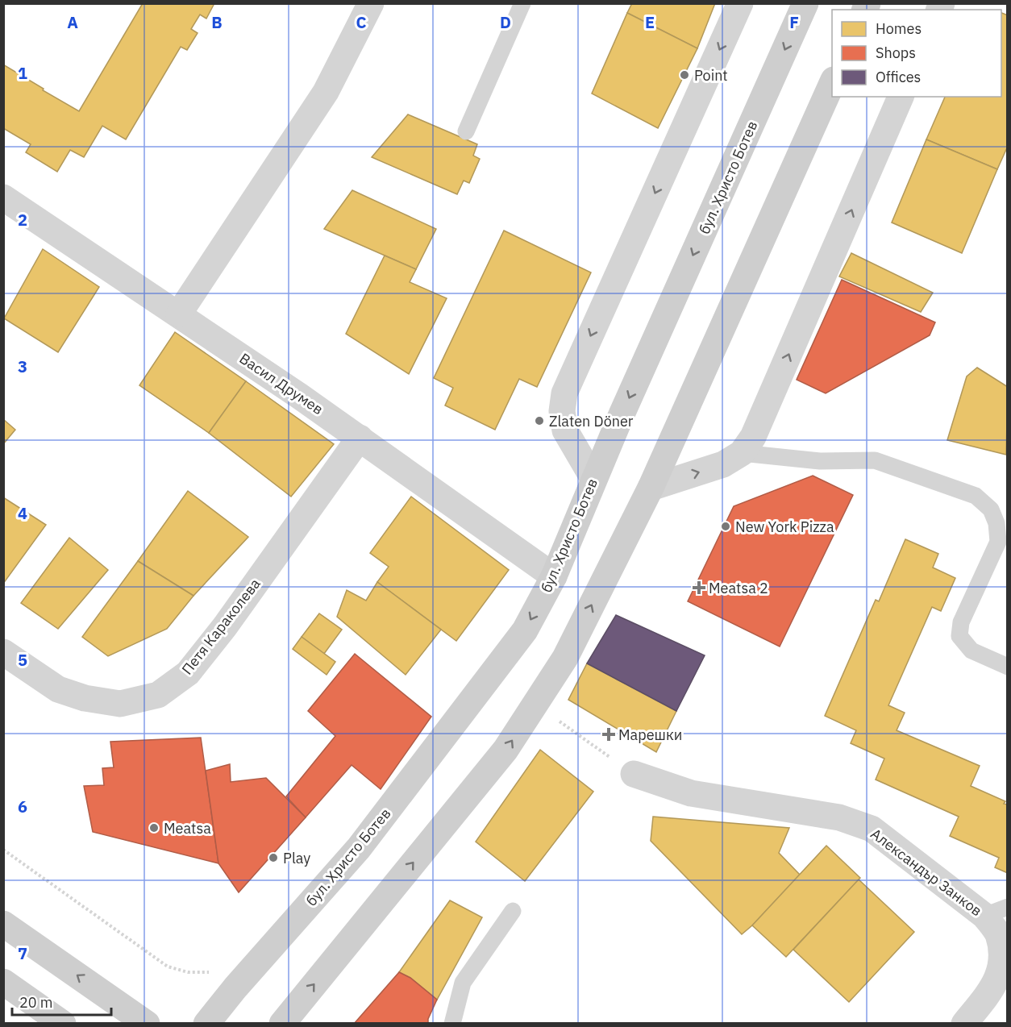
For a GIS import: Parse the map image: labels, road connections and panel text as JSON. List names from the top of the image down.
{
  "streets": {
    "main road": ["бул. Христо Ботев"],
    "street": ["Васил Друмев", "Петя Караколева", "Александър Занков"]
  },
  "crossings": [
    ["бул. Христо Ботев", "Васил Друмев"],
    ["Васил Друмев", "Петя Караколева"]
  ],
  "places": {
    "other": [
      "Point",
      "Zlaten Döner",
      "New York Pizza",
      "Meatsa",
      "Play"
    ],
    "health": ["Meatsa 2", "Марешки"]
  },
  "legend": ["Homes", "Shops", "Offices"],
  "scale_bar": "20 m",
  "grid": {
    "columns": [
      "A",
      "B",
      "C",
      "D",
      "E",
      "F"
    ],
    "rows": [
      "1",
      "2",
      "3",
      "4",
      "5",
      "6",
      "7"
    ]
  }
}
